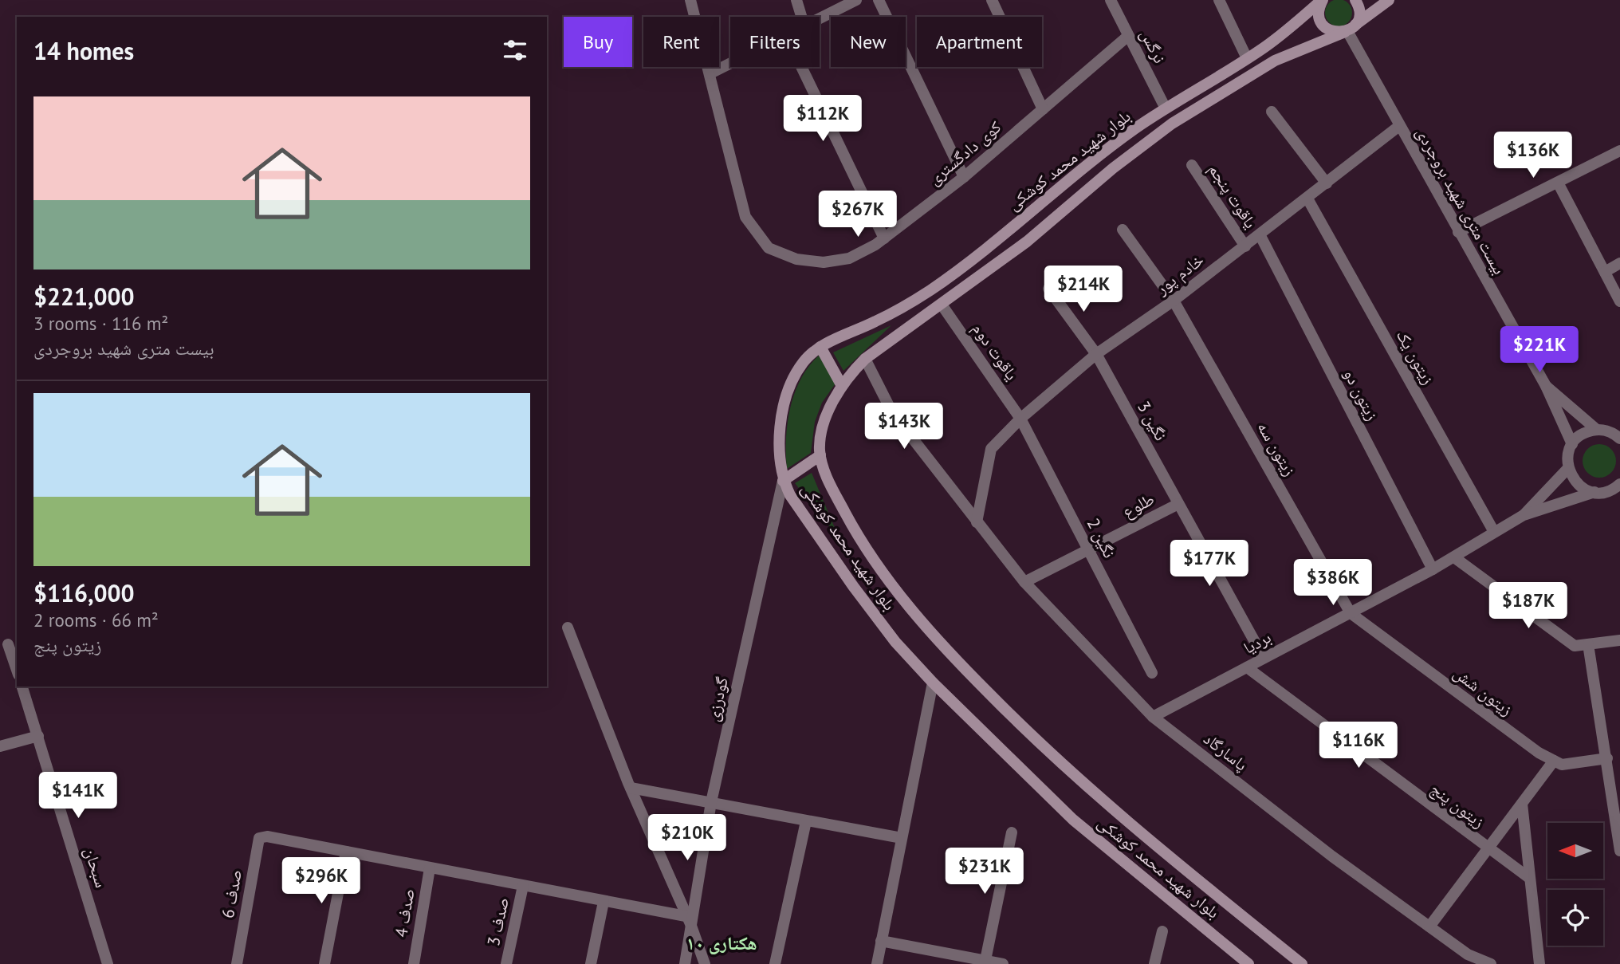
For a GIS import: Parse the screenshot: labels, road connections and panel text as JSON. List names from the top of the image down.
{
  "streets": {
    "main road": ["بلوار شهید محمد کوشکی"],
    "street": [
      "نرگس",
      "کوی دادگستری",
      "یاقوت پنجم",
      "بیست متری شهید بروجردی",
      "خادم پور",
      "یاقوت دوم",
      "زیتون یک",
      "زیتون دو",
      "نگین 3",
      "زیتون سه",
      "طلوع",
      "نگین 2",
      "بردیا",
      "زیتون شش",
      "گودرزی",
      "پاسارگاد",
      "زیتون پنج",
      "سبحان",
      "صدف 6",
      "صدف 4",
      "صدف 3"
    ]
  },
  "crossings": [
    ["نرگس", "کوی دادگستری"],
    ["نرگس", "بلوار شهید محمد کوشکی"],
    ["بلوار شهید محمد کوشکی", "بیست متری شهید بروجردی"],
    ["بلوار شهید محمد کوشکی", "یاقوت دوم"],
    ["بلوار شهید محمد کوشکی", "گودرزی"],
    ["بلوار شهید محمد کوشکی", "پاسارگاد"],
    ["یاقوت پنجم", "خادم پور"],
    ["بیست متری شهید بروجردی", "خادم پور"],
    ["خادم پور", "یاقوت دوم"],
    ["خادم پور", "زیتون یک"],
    ["خادم پور", "زیتون دو"],
    ["خادم پور", "نگین 3"],
    ["خادم پور", "زیتون سه"],
    ["خادم پور", "نگین 2"],
    ["خادم پور", "پاسارگاد"],
    ["یاقوت دوم", "نگین 2"],
    ["زیتون یک", "بردیا"],
    ["زیتون دو", "بردیا"],
    ["نگین 3", "طلوع"],
    ["نگین 3", "بردیا"],
    ["زیتون سه", "بردیا"],
    ["زیتون سه", "زیتون شش"],
    ["طلوع", "نگین 2"],
    ["طلوع", "پاسارگاد"],
    ["بردیا", "زیتون شش"],
    ["بردیا", "پاسارگاد"],
    ["بردیا", "زیتون پنج"]
  ],
  "districts": ["۱۰ هکتاری"],
  "north": "left",
  "page": {
    "chip": [
      "Buy",
      "Rent",
      "Filters",
      "New",
      "Apartment"
    ],
    "heading": "14 homes",
    "list": [
      {
        "name": "$221,000",
        "note": "3 rooms · 116 m² · بیست متری شهید بروجردی"
      },
      {
        "name": "$116,000",
        "note": "2 rooms · 66 m² · زیتون پنج"
      }
    ],
    "price": [
      "$112K",
      "$136K",
      "$267K",
      "$214K",
      "$221K",
      "$143K",
      "$177K",
      "$386K",
      "$187K",
      "$116K",
      "$141K",
      "$210K",
      "$231K",
      "$296K"
    ]
  }
}
